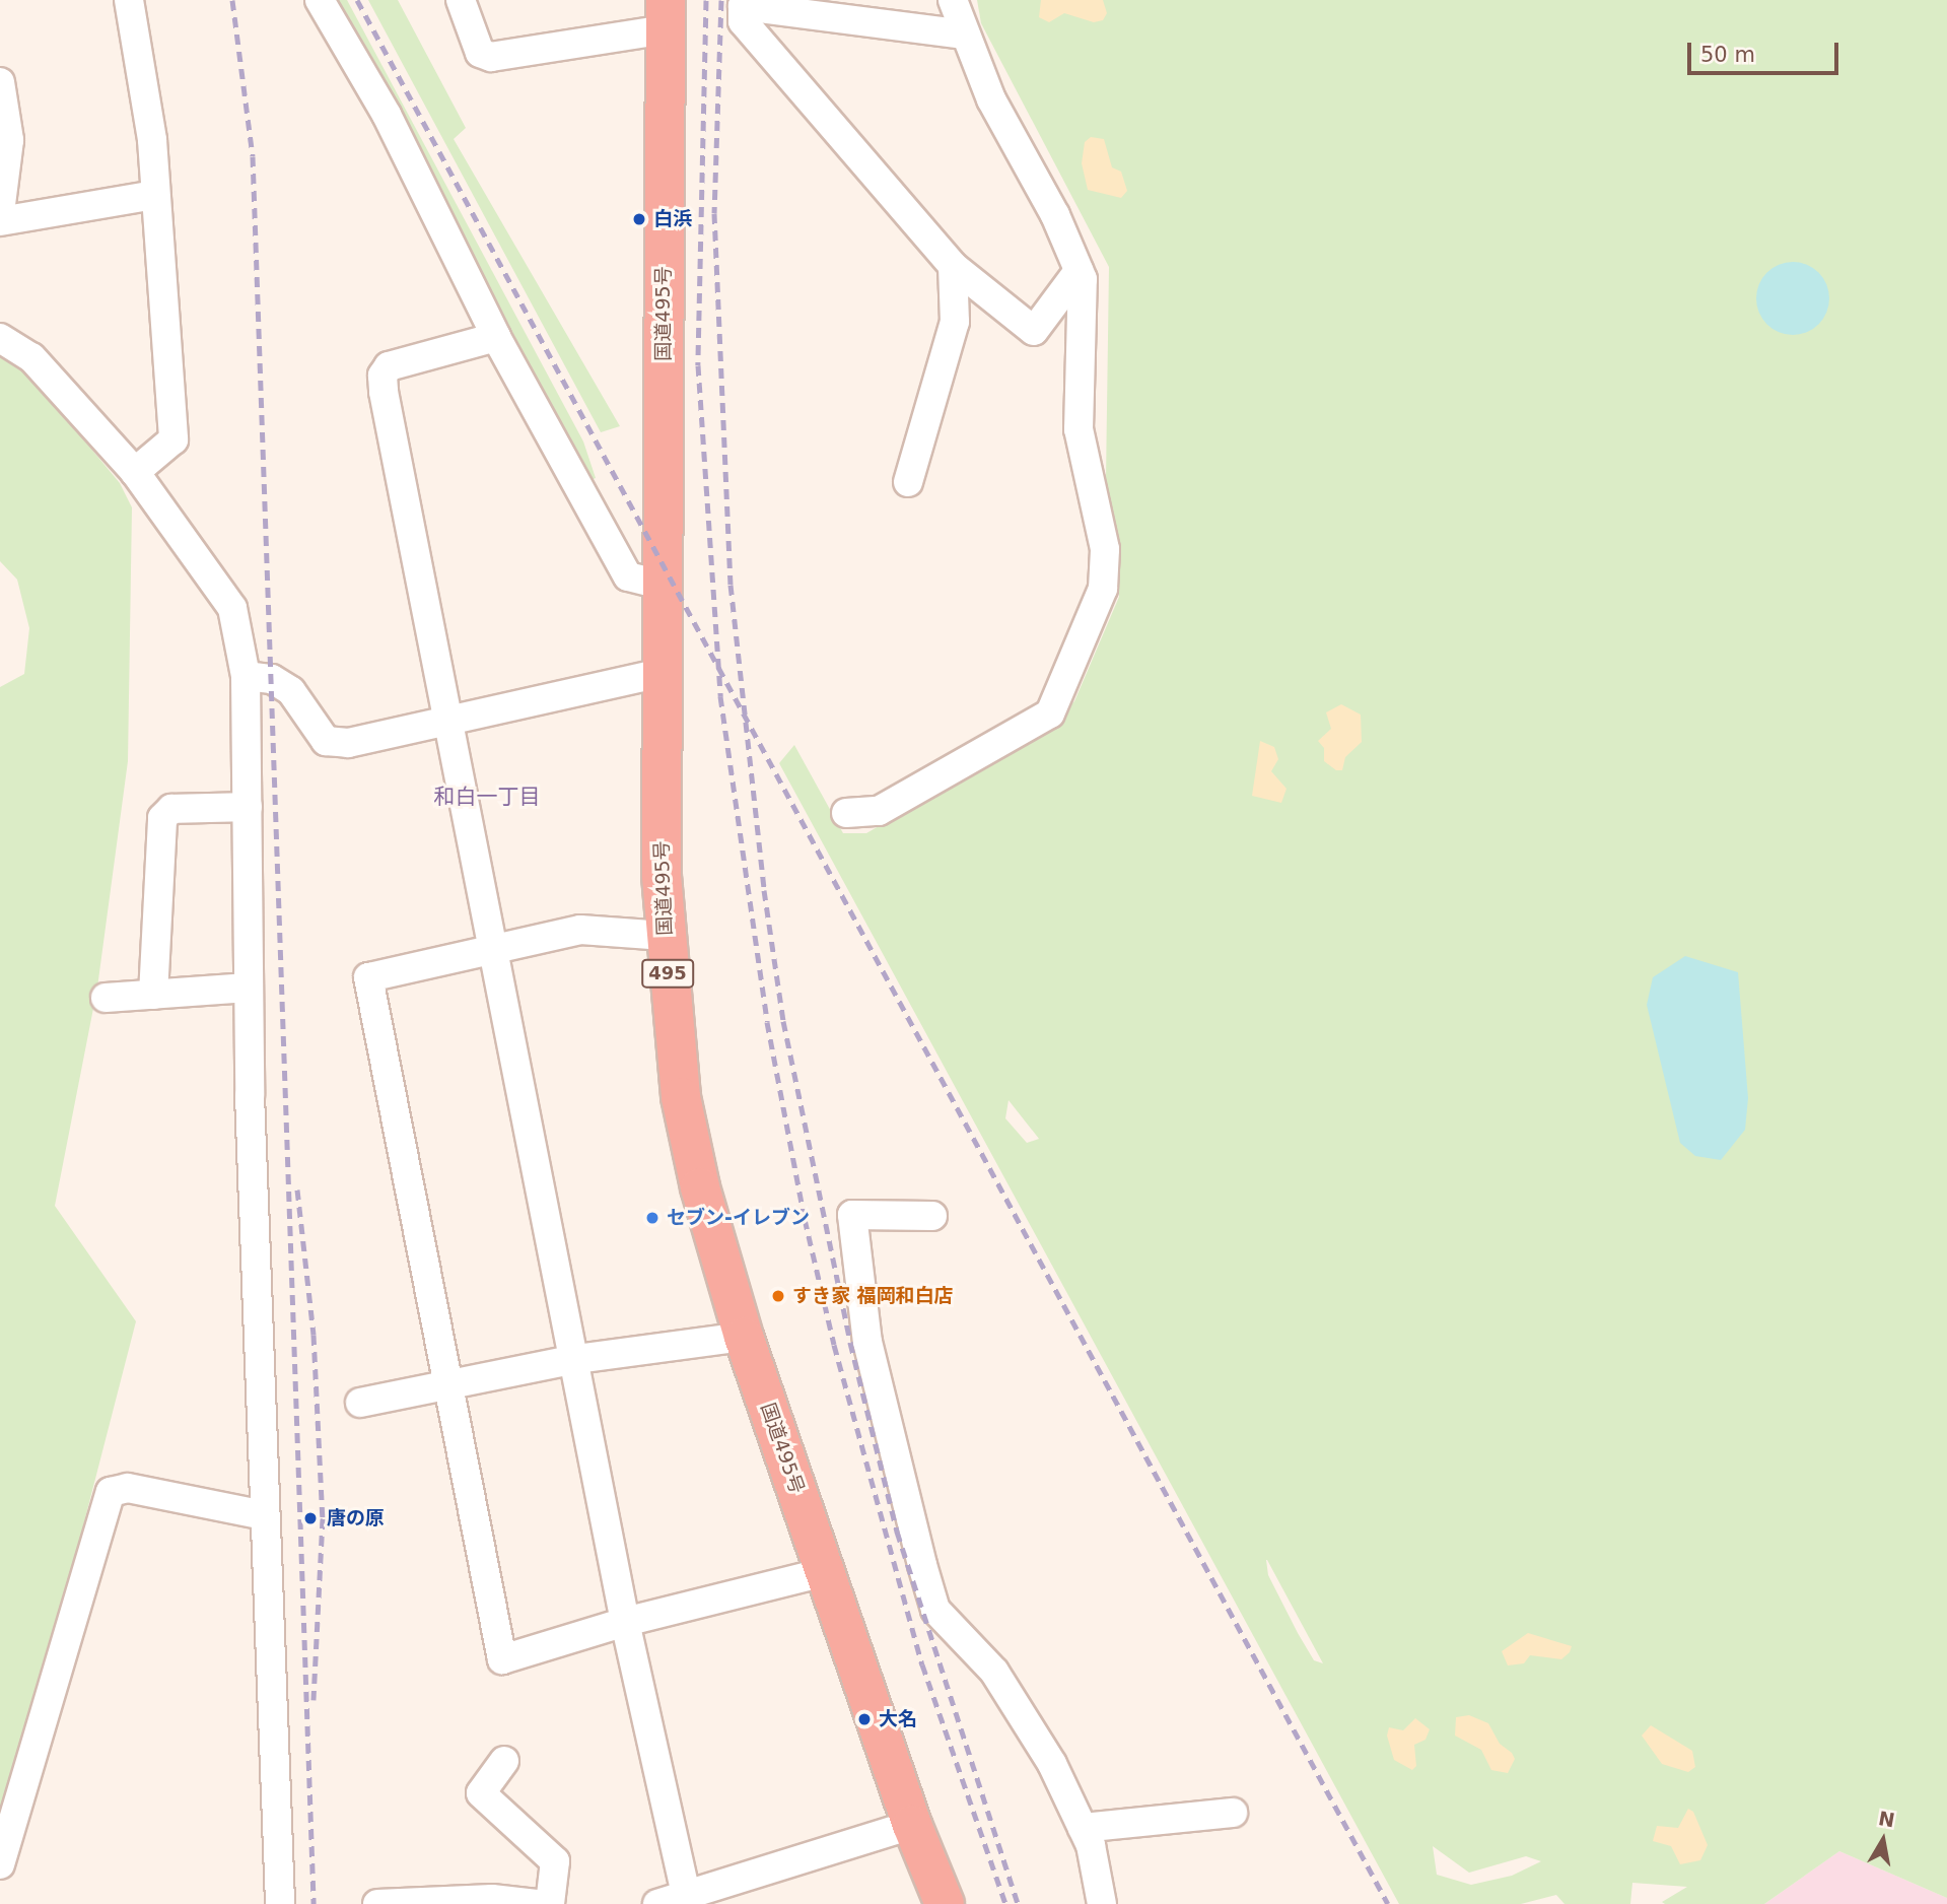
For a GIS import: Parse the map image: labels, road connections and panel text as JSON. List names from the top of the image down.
{
  "streets": {
    "highway": ["国道495号", "495"]
  },
  "districts": ["和白一丁目"],
  "places": [
    "白浜",
    "セブン-イレブン",
    "すき家 福岡和白店",
    "唐の原",
    "大名"
  ],
  "scale_bar": "50 m",
  "north": "top"
}
